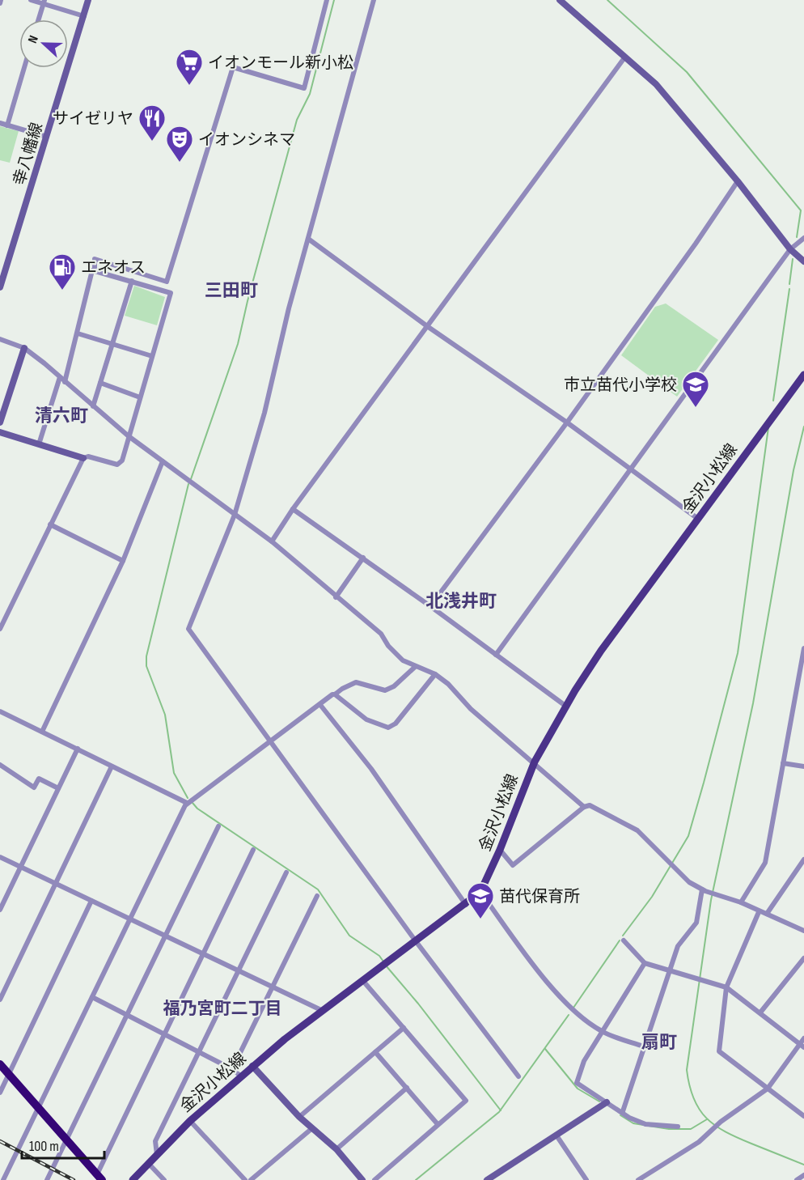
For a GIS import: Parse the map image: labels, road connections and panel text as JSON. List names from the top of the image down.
{
  "streets": {
    "main road": ["金沢小松線"],
    "street": ["幸八幡線"]
  },
  "districts": [
    "三田町",
    "清六町",
    "北浅井町",
    "福乃宮町二丁目",
    "扇町"
  ],
  "places": {
    "supermarket": ["イオンモール新小松"],
    "restaurant": ["サイゼリヤ"],
    "theatre": ["イオンシネマ"],
    "fuel station": ["エネオス"],
    "school or university": ["市立苗代小学校", "苗代保育所"]
  },
  "scale_bar": "100 m",
  "north": "left"
}
